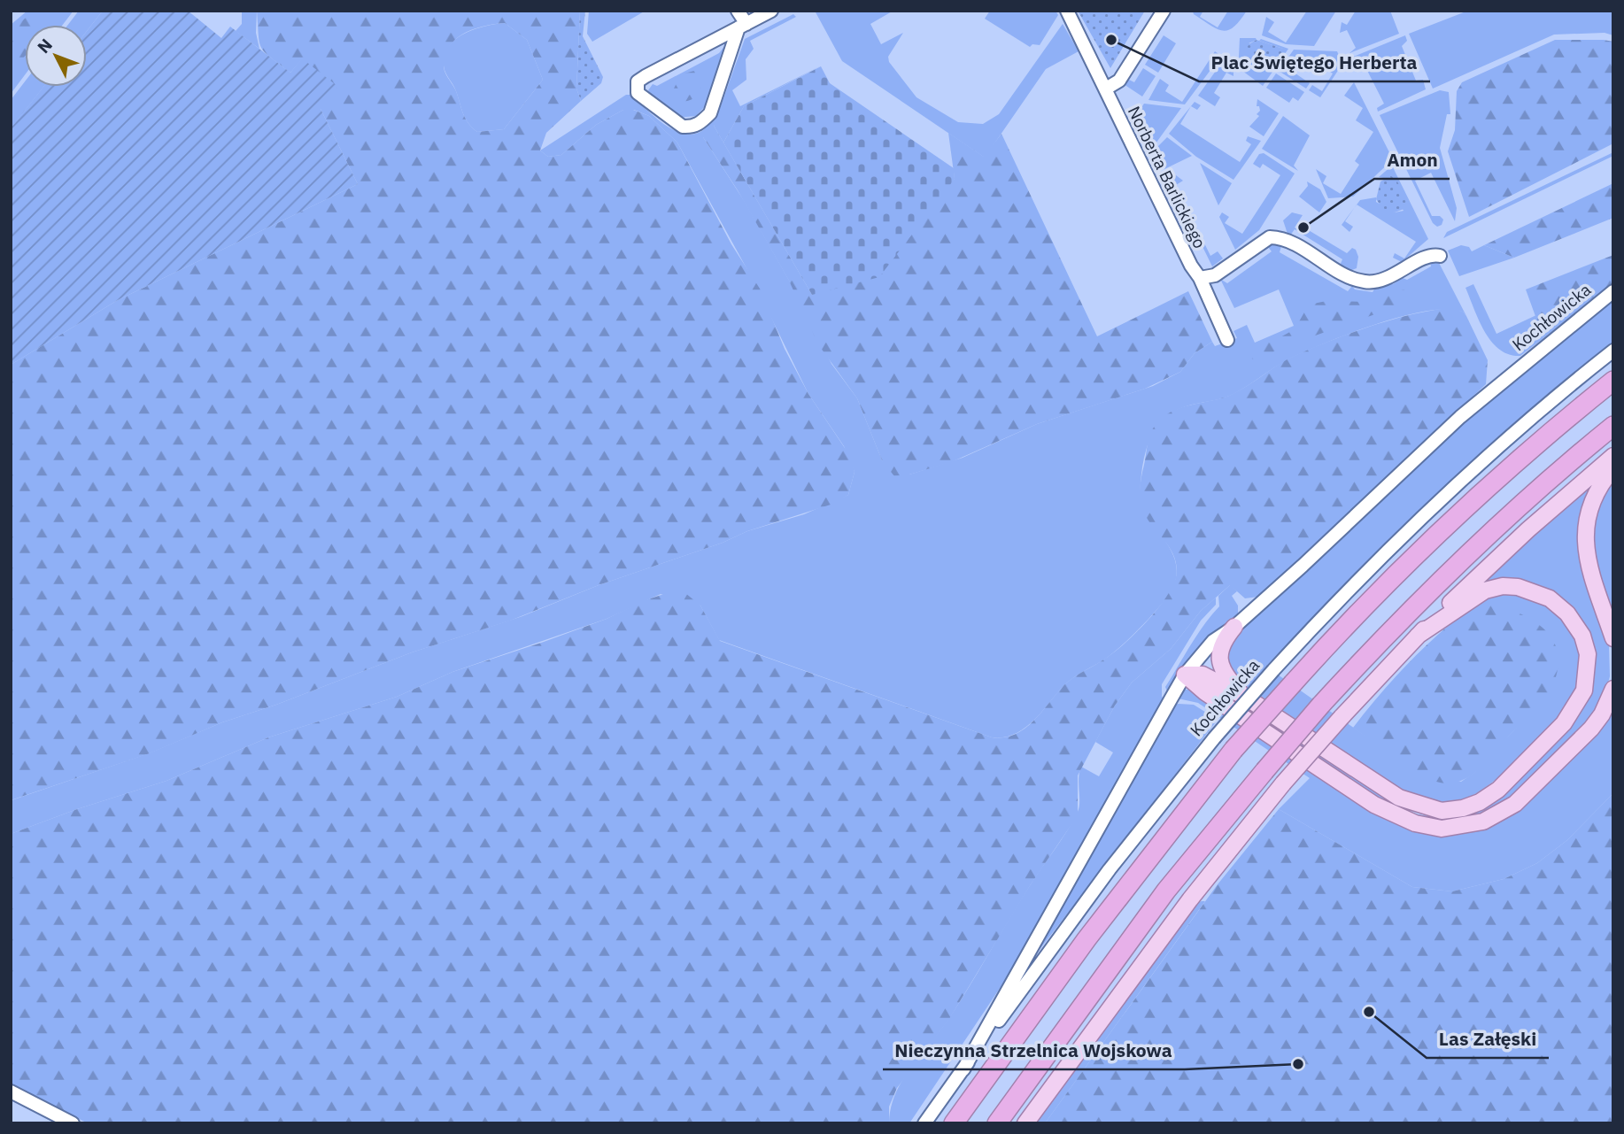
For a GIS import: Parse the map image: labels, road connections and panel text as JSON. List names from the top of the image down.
{
  "streets": {
    "street": ["Norberta Barlickiego", "Kochłowicka"]
  },
  "places": [
    "Plac Świętego Herberta",
    "Amon",
    "Las Załęski",
    "Nieczynna Strzelnica Wojskowa"
  ],
  "north": "top left"
}
